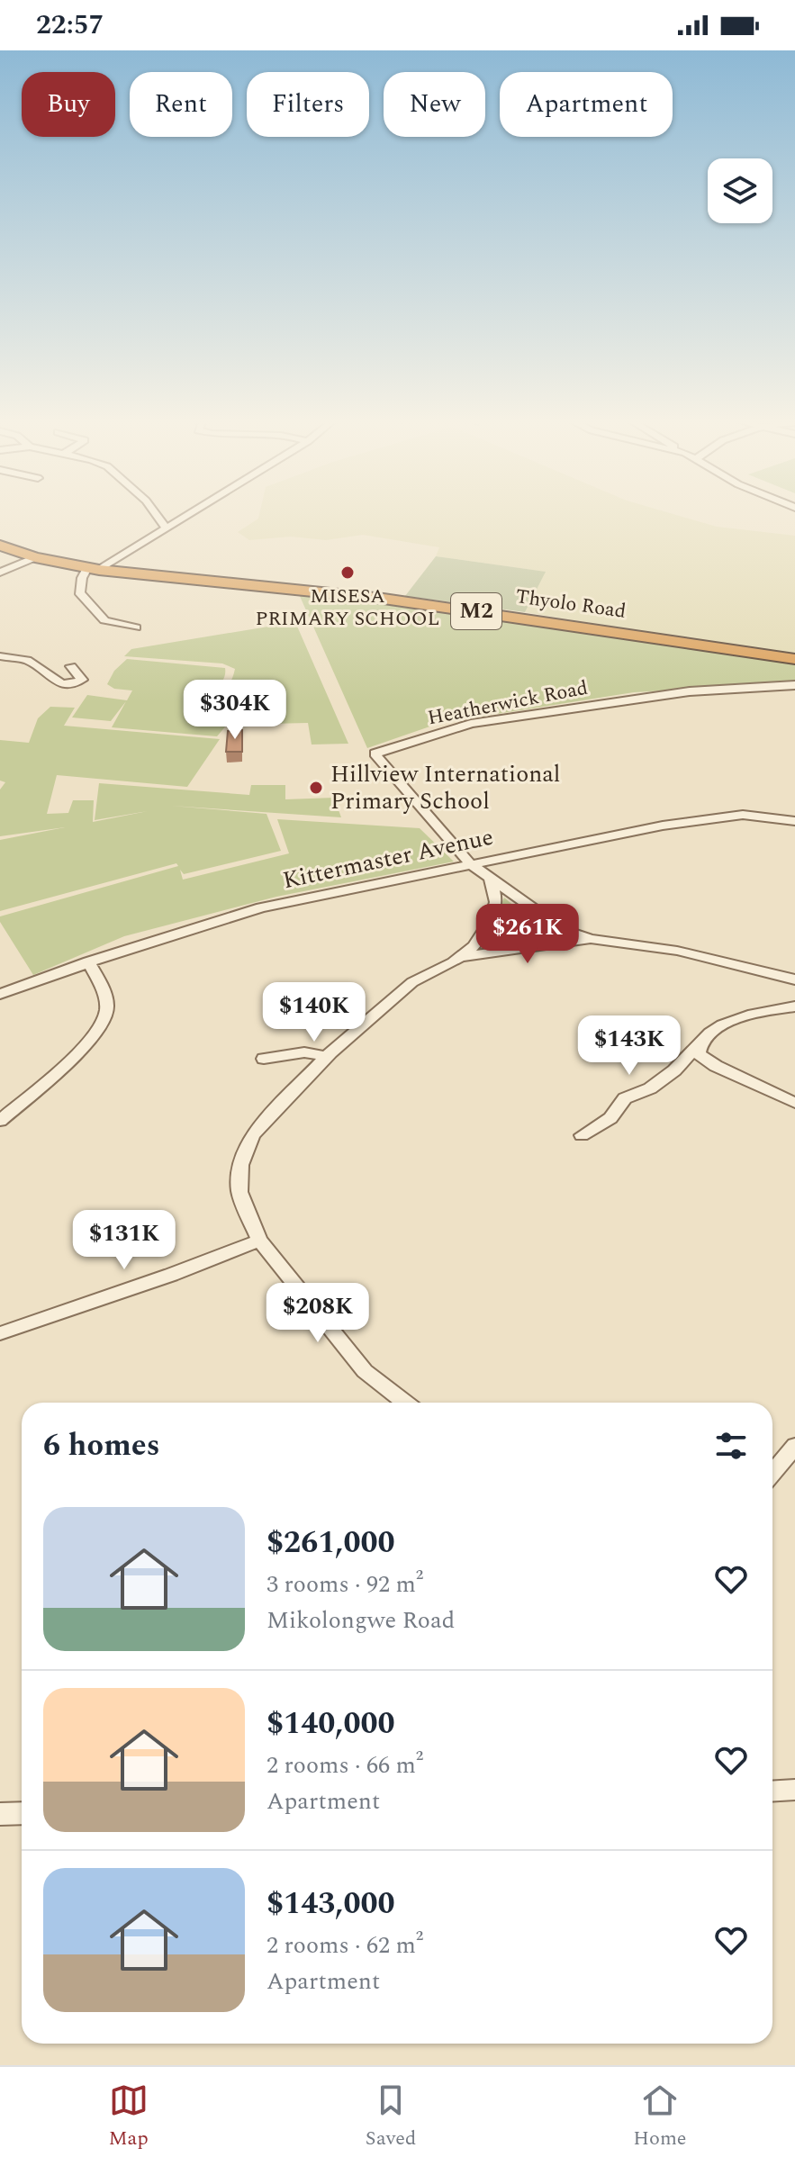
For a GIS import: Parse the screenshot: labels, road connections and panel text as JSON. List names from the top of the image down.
{
  "streets": {
    "highway": ["Thyolo Road", "M2"],
    "street": ["Heatherwick Road", "Kittermaster Avenue"]
  },
  "crossings": [
    ["Heatherwick Road", "Kittermaster Avenue"]
  ],
  "places": ["MISESA PRIMARY SCHOOL", "Hillview International Primary School"],
  "page": {
    "status": "22:57",
    "chip": [
      "Buy",
      "Rent",
      "Filters",
      "New",
      "Apartment"
    ],
    "price": [
      "$304K",
      "$261K",
      "$140K",
      "$143K",
      "$131K",
      "$208K"
    ],
    "heading": "6 homes",
    "list": [
      {
        "name": "$261,000",
        "note": "3 rooms · 92 m² · Mikolongwe Road"
      },
      {
        "name": "$140,000",
        "note": "2 rooms · 66 m² · Apartment"
      },
      {
        "name": "$143,000",
        "note": "2 rooms · 62 m² · Apartment"
      }
    ],
    "tabs": ["Map", "Saved", "Home"]
  }
}
